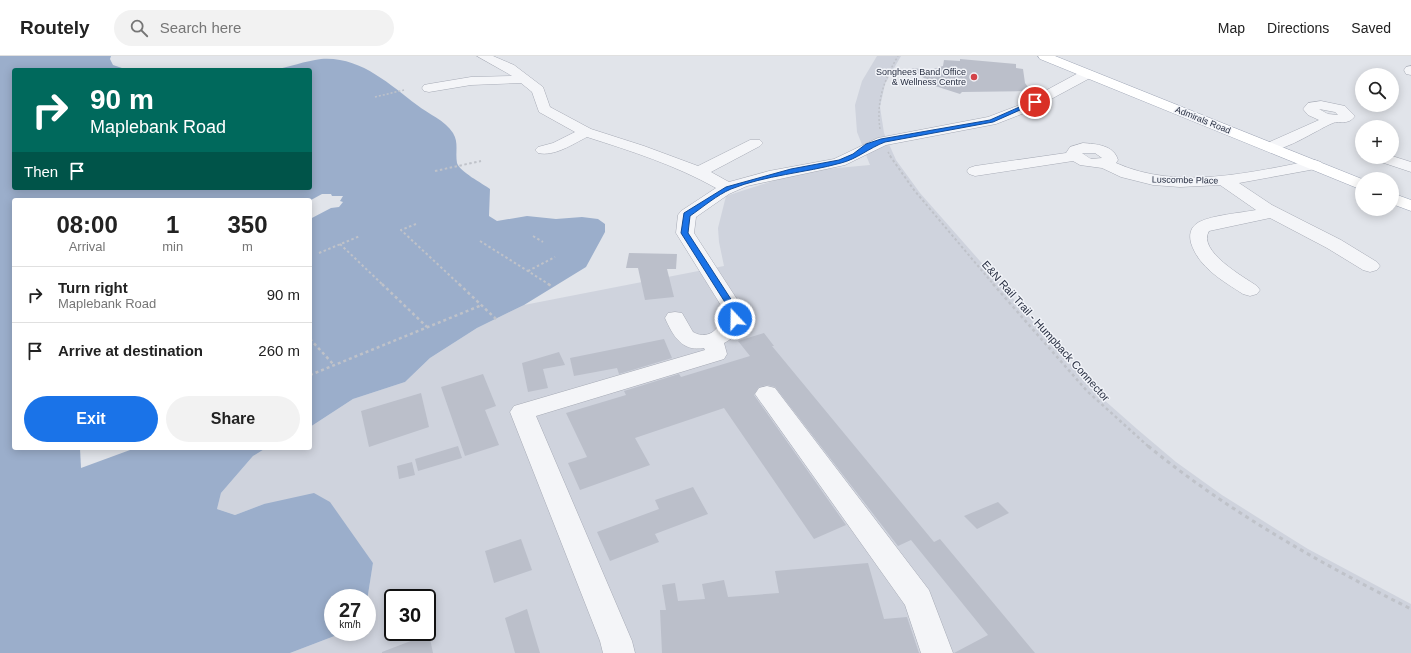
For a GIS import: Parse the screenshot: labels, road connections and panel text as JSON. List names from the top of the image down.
{
  "streets": {
    "main road": ["Admirals Road"],
    "street": ["Luscombe Place"],
    "path": ["E&N Rail Trail - Humpback Connector"]
  },
  "crossings": [
    ["Admirals Road", "Luscombe Place"]
  ],
  "places": ["Songhees Band Office & Wellness Centre"],
  "page": {
    "header": "Routely",
    "search": "Search here",
    "nav": ["Map", "Directions", "Saved"],
    "map_buttons": ["+", "−"],
    "turn": ["90 m", "Maplebank Road"],
    "then": "Then",
    "eta": [
      "08:00",
      "Arrival",
      "1",
      "min",
      "350",
      "m"
    ],
    "list": [
      {
        "name": "Turn right",
        "note": "Maplebank Road",
        "value": "90 m"
      },
      {
        "name": "Arrive at destination",
        "value": "260 m"
      }
    ],
    "buttons": ["Exit", "Share"],
    "speed": "27 km/h",
    "limit": "30"
  }
}
